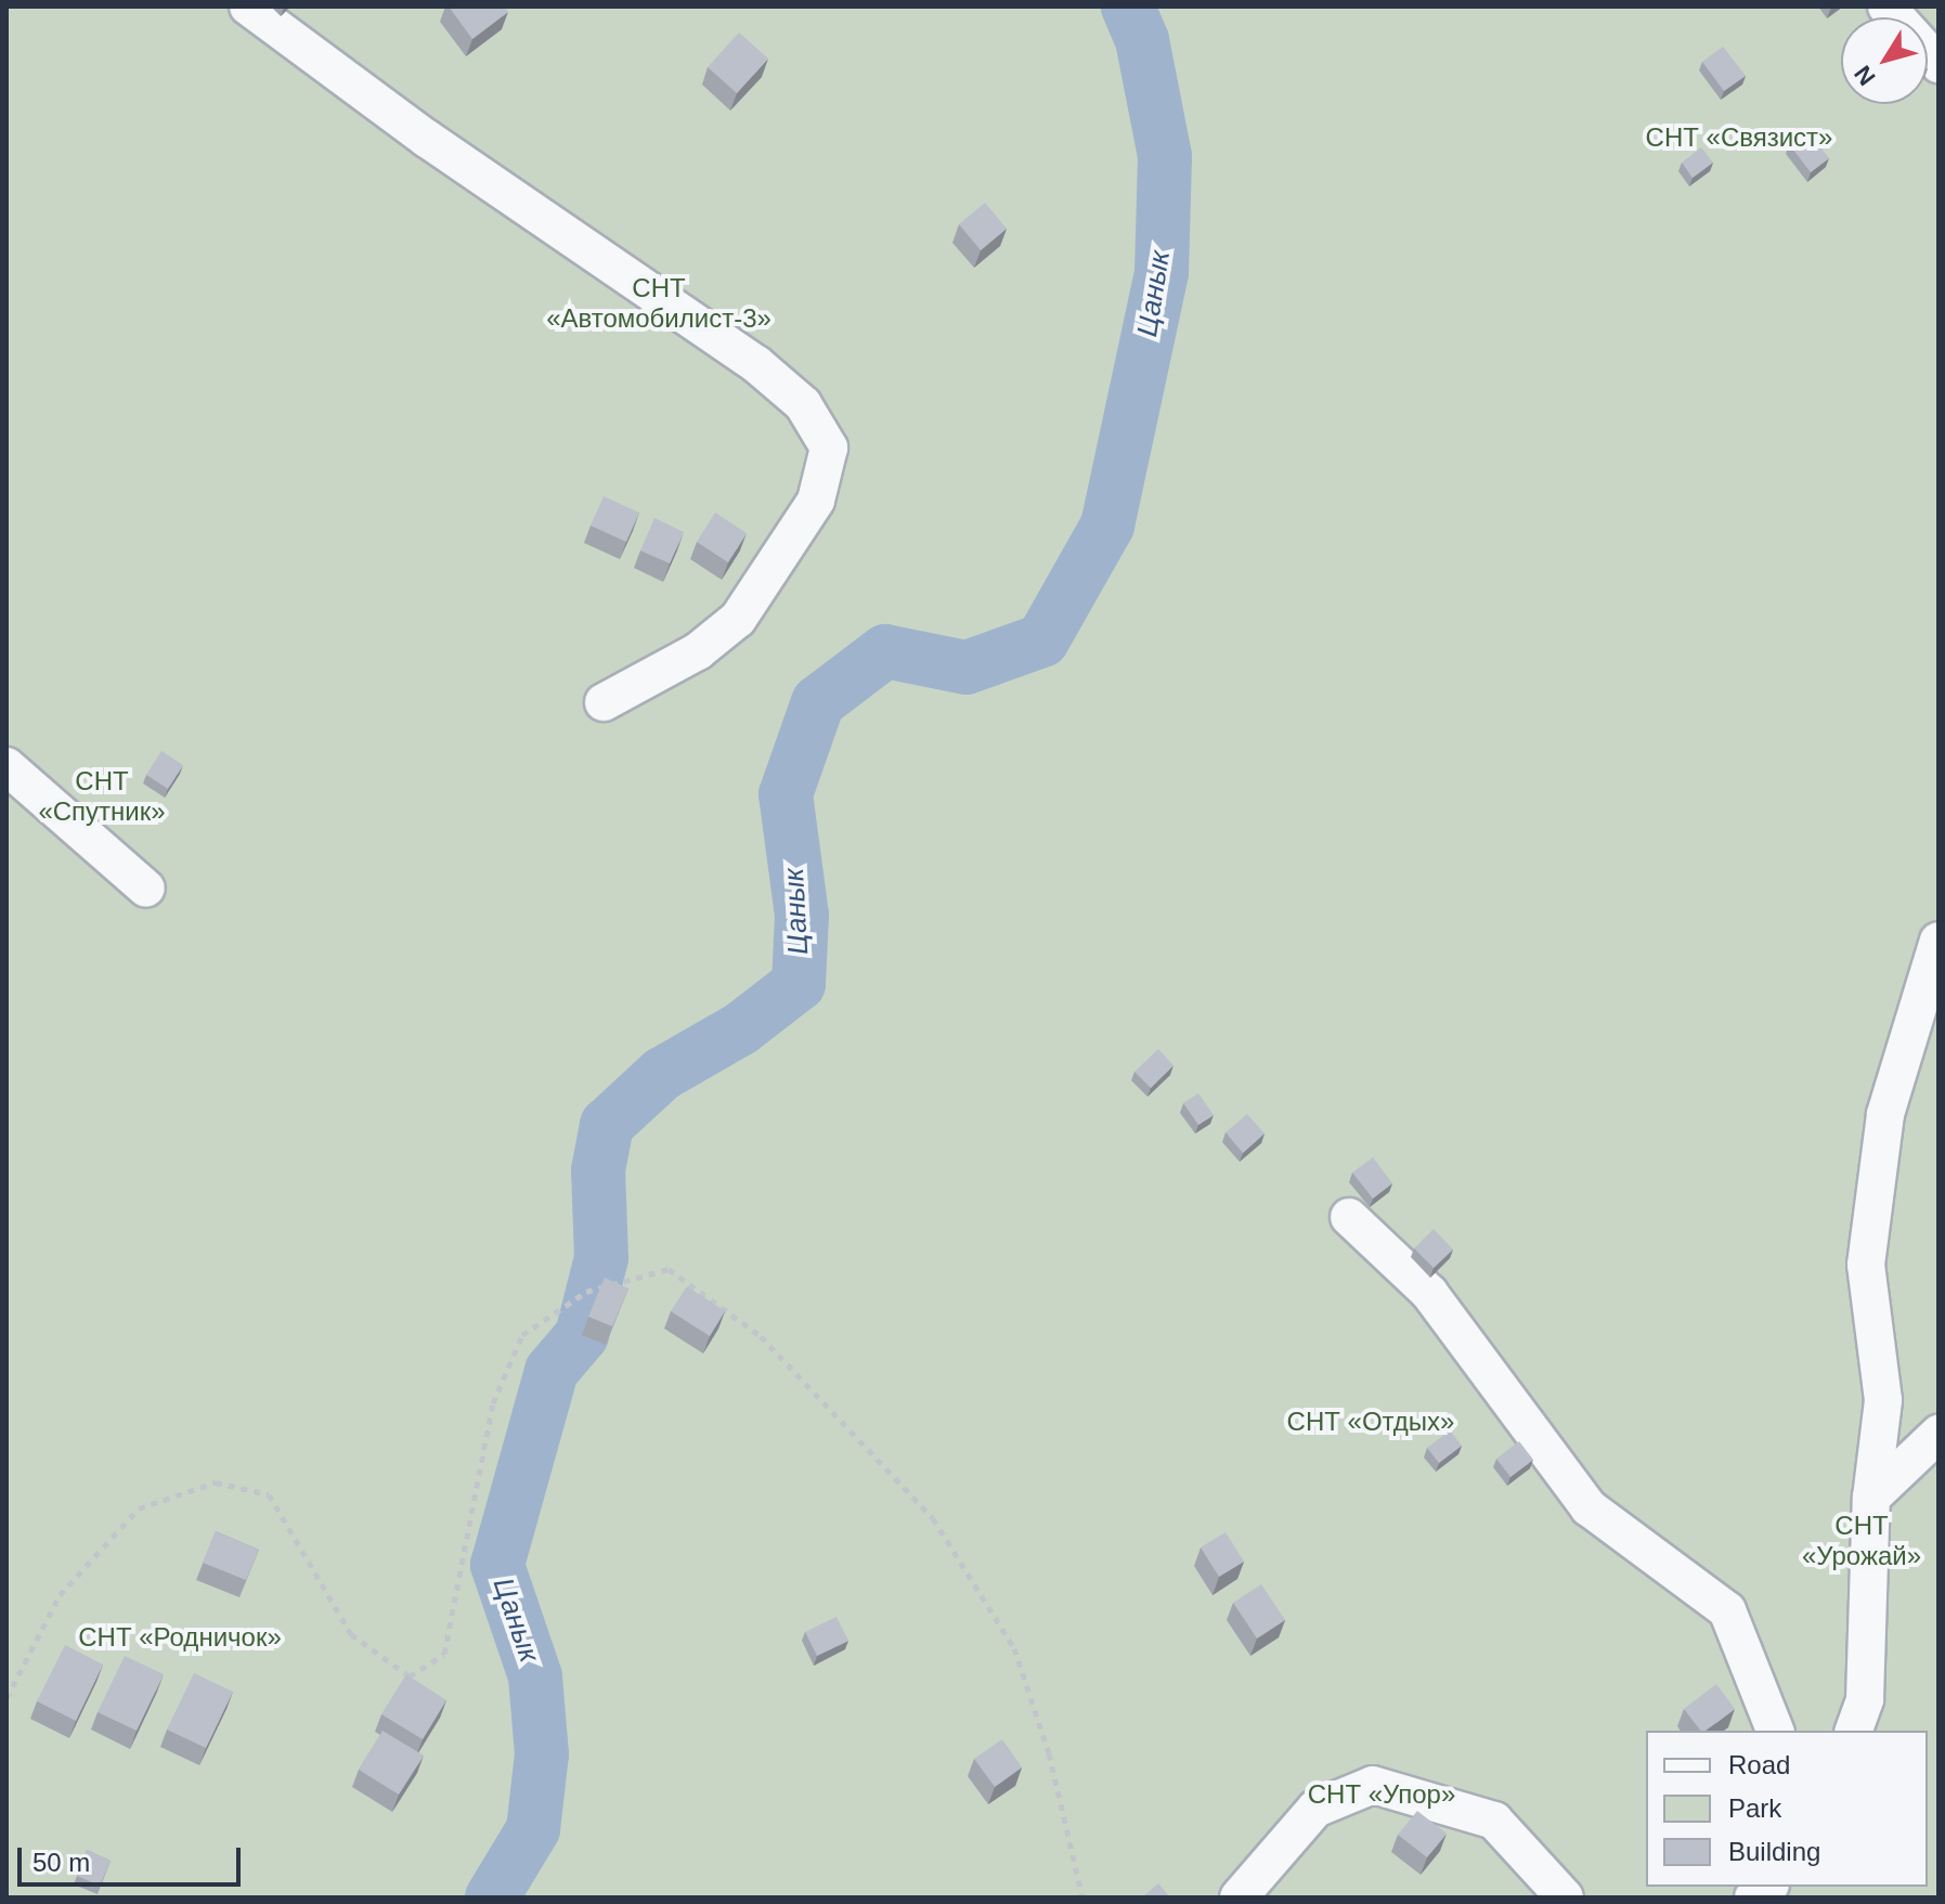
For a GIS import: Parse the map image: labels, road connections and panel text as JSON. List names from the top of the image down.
{
  "water": ["Цанык"],
  "parks": [
    "СНТ «Связист»",
    "СНТ «Автомобилист-3»",
    "СНТ «Спутник»",
    "СНТ «Отдых»",
    "СНТ «Урожай»",
    "СНТ «Родничок»",
    "СНТ «Упор»"
  ],
  "legend": ["Road", "Park", "Building"],
  "scale_bar": "50 m",
  "north": "bottom left"
}
